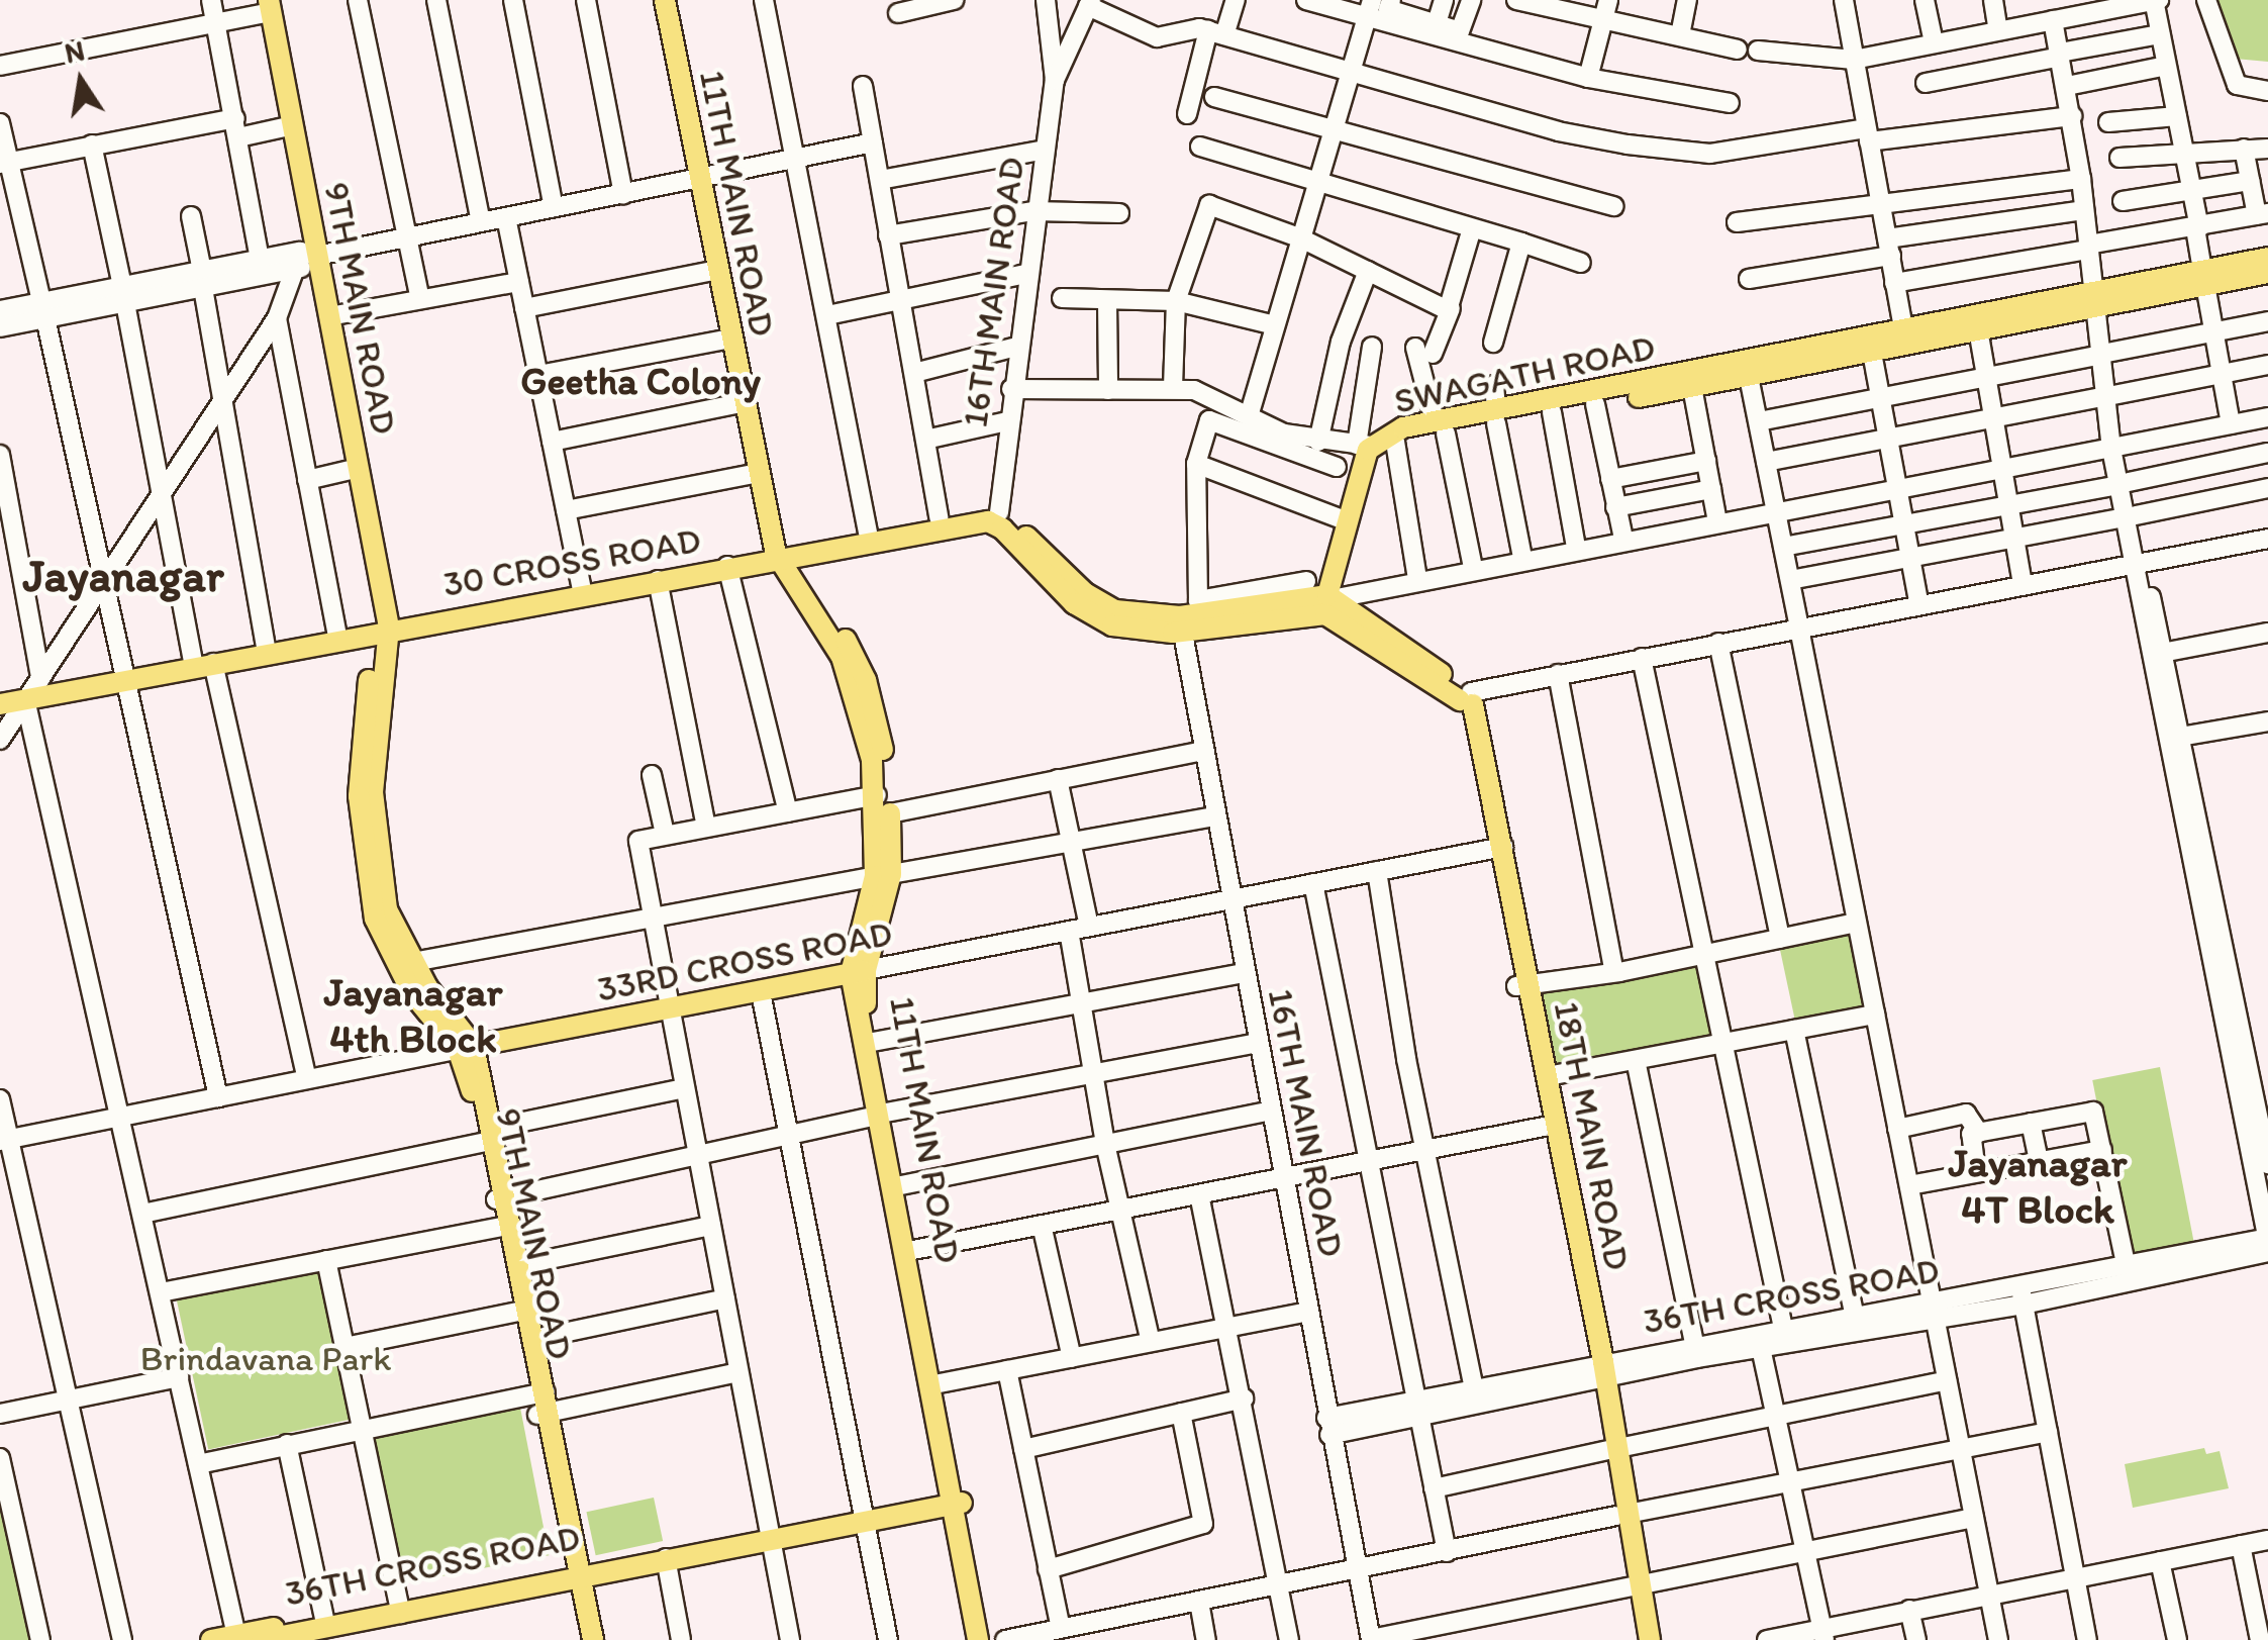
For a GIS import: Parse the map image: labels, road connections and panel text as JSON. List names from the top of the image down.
{
  "streets": {
    "main road": [
      "11TH MAIN ROAD",
      "9TH MAIN ROAD",
      "SWAGATH ROAD",
      "30 CROSS ROAD",
      "33RD CROSS ROAD",
      "18TH MAIN ROAD",
      "36TH CROSS ROAD"
    ],
    "street": ["16TH MAIN ROAD"]
  },
  "crossings": [
    ["11TH MAIN ROAD", "30 CROSS ROAD"],
    ["11TH MAIN ROAD", "33RD CROSS ROAD"],
    ["11TH MAIN ROAD", "36TH CROSS ROAD"],
    ["16TH MAIN ROAD", "33RD CROSS ROAD"],
    ["16TH MAIN ROAD", "36TH CROSS ROAD"],
    ["9TH MAIN ROAD", "30 CROSS ROAD"],
    ["9TH MAIN ROAD", "33RD CROSS ROAD"],
    ["9TH MAIN ROAD", "36TH CROSS ROAD"],
    ["33RD CROSS ROAD", "18TH MAIN ROAD"],
    ["18TH MAIN ROAD", "36TH CROSS ROAD"]
  ],
  "districts": [
    "Geetha Colony",
    "Jayanagar",
    "Jayanagar 4th Block",
    "Jayanagar 4T Block"
  ],
  "parks": ["Brindavana Park"],
  "north": "top"
}
